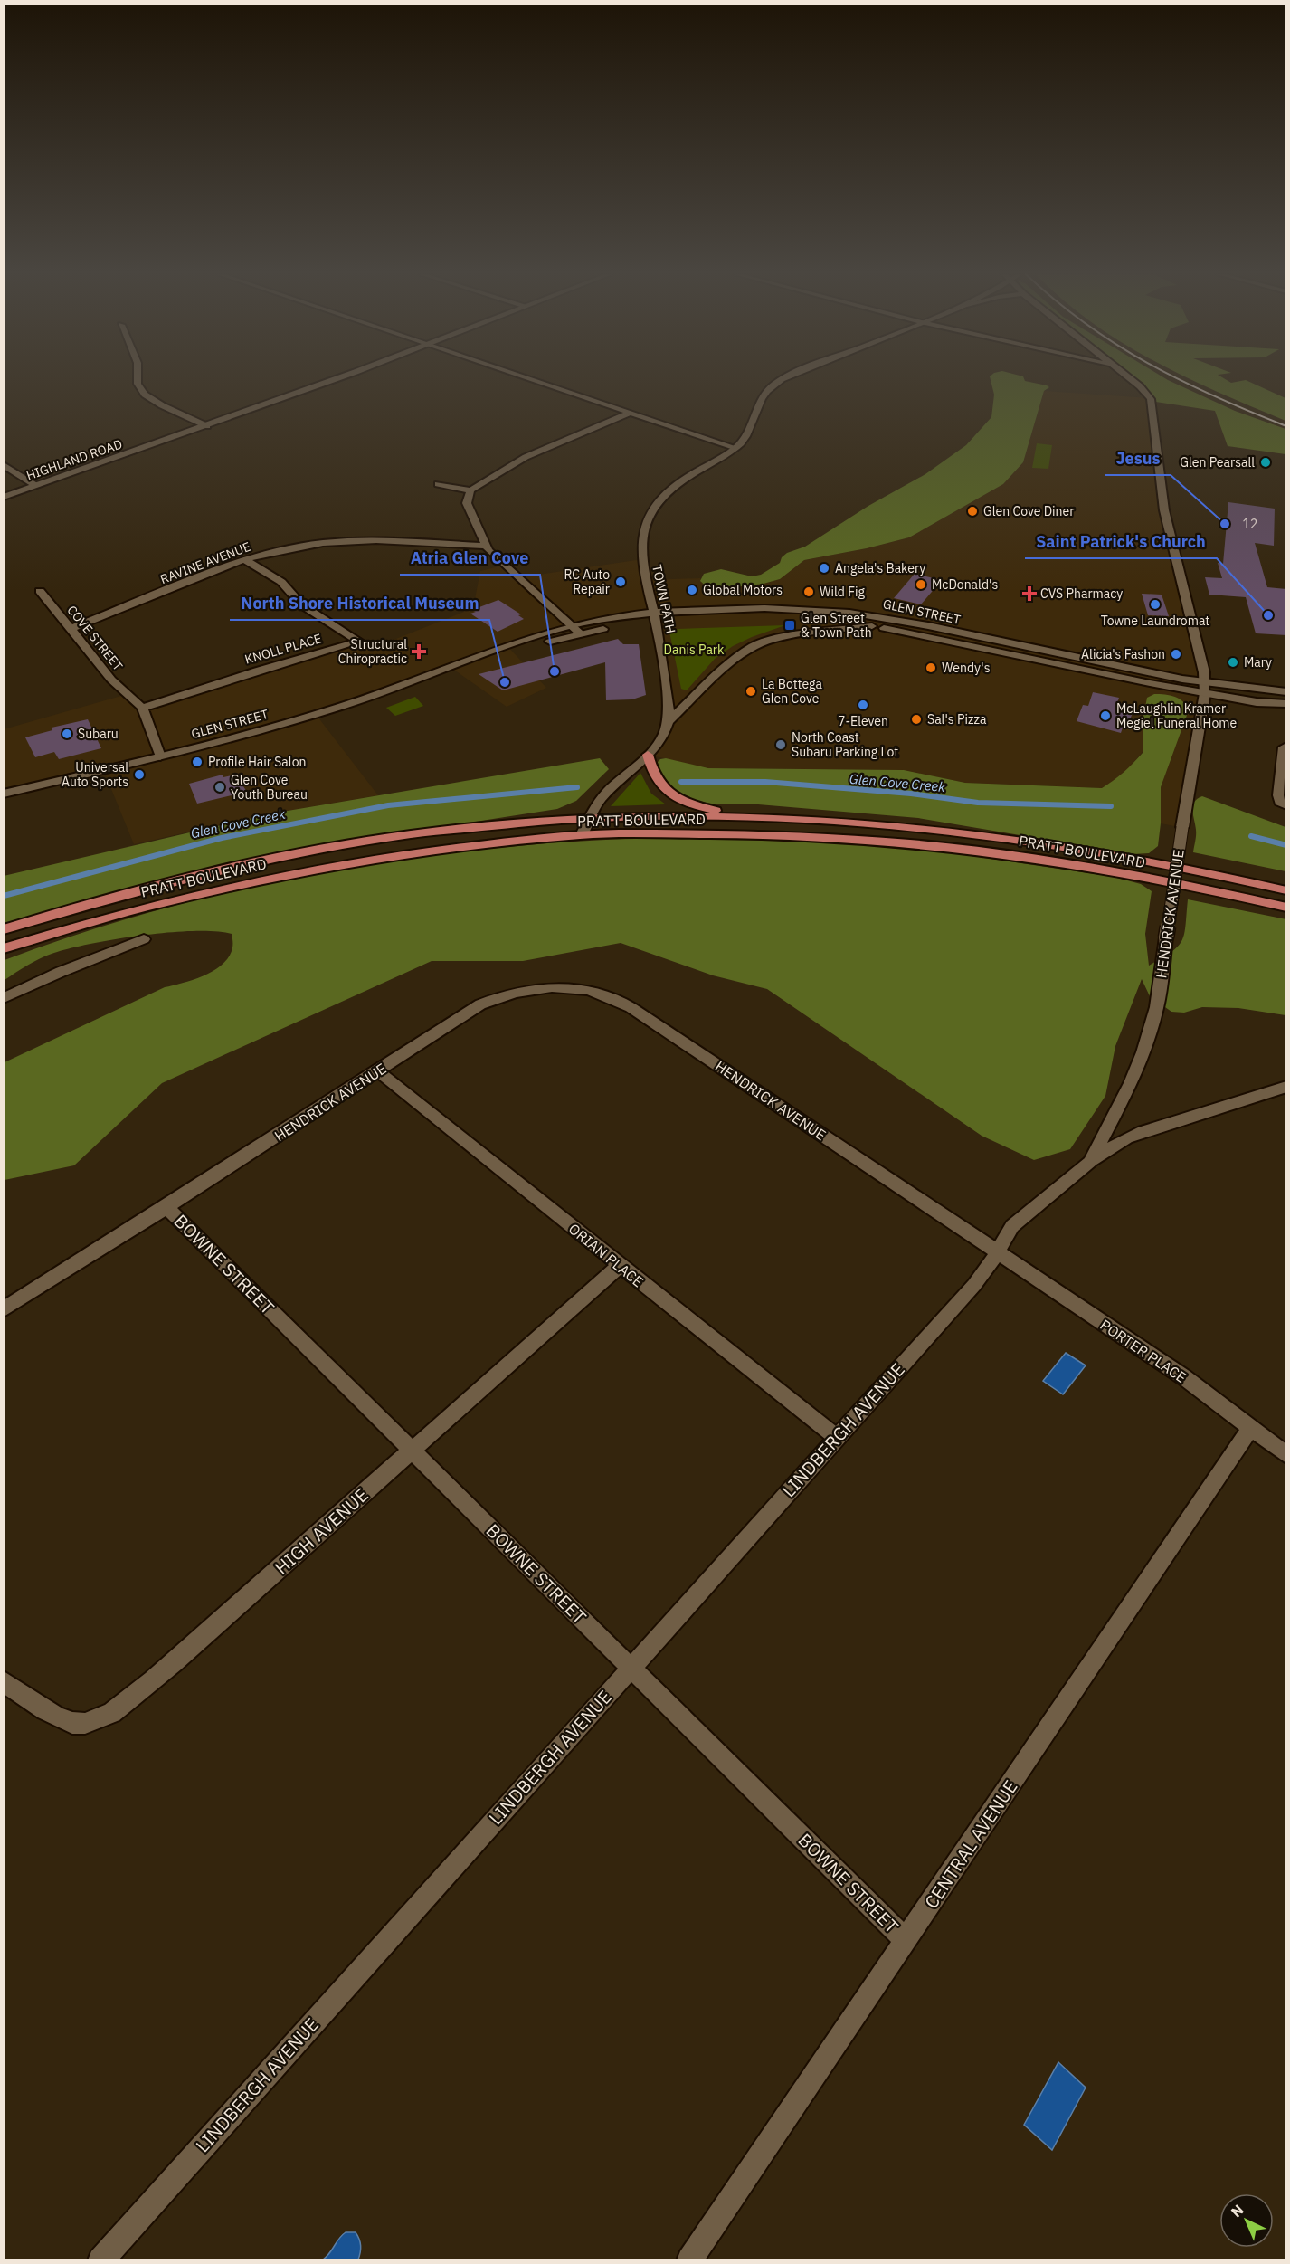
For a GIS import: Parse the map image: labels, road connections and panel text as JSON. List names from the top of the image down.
{
  "streets": {
    "main road": ["PRATT BOULEVARD"],
    "street": [
      "HIGHLAND ROAD",
      "RAVINE AVENUE",
      "TOWN PATH",
      "GLEN STREET",
      "COVE STREET",
      "KNOLL PLACE",
      "HENDRICK AVENUE",
      "ORIAN PLACE",
      "BOWNE STREET",
      "PORTER PLACE",
      "LINDBERGH AVENUE",
      "HIGH AVENUE",
      "CENTRAL AVENUE"
    ]
  },
  "crossings": [
    ["RAVINE AVENUE", "COVE STREET"],
    ["RAVINE AVENUE", "KNOLL PLACE"],
    ["TOWN PATH", "GLEN STREET"],
    ["GLEN STREET", "COVE STREET"],
    ["GLEN STREET", "HENDRICK AVENUE"],
    ["COVE STREET", "KNOLL PLACE"],
    ["HENDRICK AVENUE", "ORIAN PLACE"],
    ["HENDRICK AVENUE", "BOWNE STREET"],
    ["HENDRICK AVENUE", "PORTER PLACE"],
    ["HENDRICK AVENUE", "LINDBERGH AVENUE"],
    ["ORIAN PLACE", "LINDBERGH AVENUE"],
    ["ORIAN PLACE", "HIGH AVENUE"],
    ["BOWNE STREET", "LINDBERGH AVENUE"],
    ["BOWNE STREET", "HIGH AVENUE"],
    ["BOWNE STREET", "CENTRAL AVENUE"],
    ["PORTER PLACE", "LINDBERGH AVENUE"],
    ["PORTER PLACE", "CENTRAL AVENUE"]
  ],
  "water": ["Glen Cove Creek"],
  "parks": ["Danis Park"],
  "places": {
    "other": [
      "Glen Pearsall",
      "Glen Cove Diner",
      "Jesus",
      "Angela's Bakery",
      "RC Auto Repair",
      "McDonald's",
      "Global Motors",
      "Wild Fig",
      "Towne Laundromat",
      "Saint Patrick's Church",
      "Alicia's Fashon",
      "Mary",
      "Wendy's",
      "Atria Glen Cove",
      "North Shore Historical Museum",
      "La Bottega Glen Cove",
      "7-Eleven",
      "McLaughlin Kramer Megiel Funeral Home",
      "Sal's Pizza",
      "Subaru",
      "North Coast Subaru Parking Lot",
      "Profile Hair Salon",
      "Universal Auto Sports",
      "Glen Cove Youth Bureau"
    ],
    "health": ["CVS Pharmacy", "Structural Chiropractic"],
    "transit": ["Glen Street & Town Path"]
  },
  "house_numbers": ["12"],
  "north": "top left"
}
